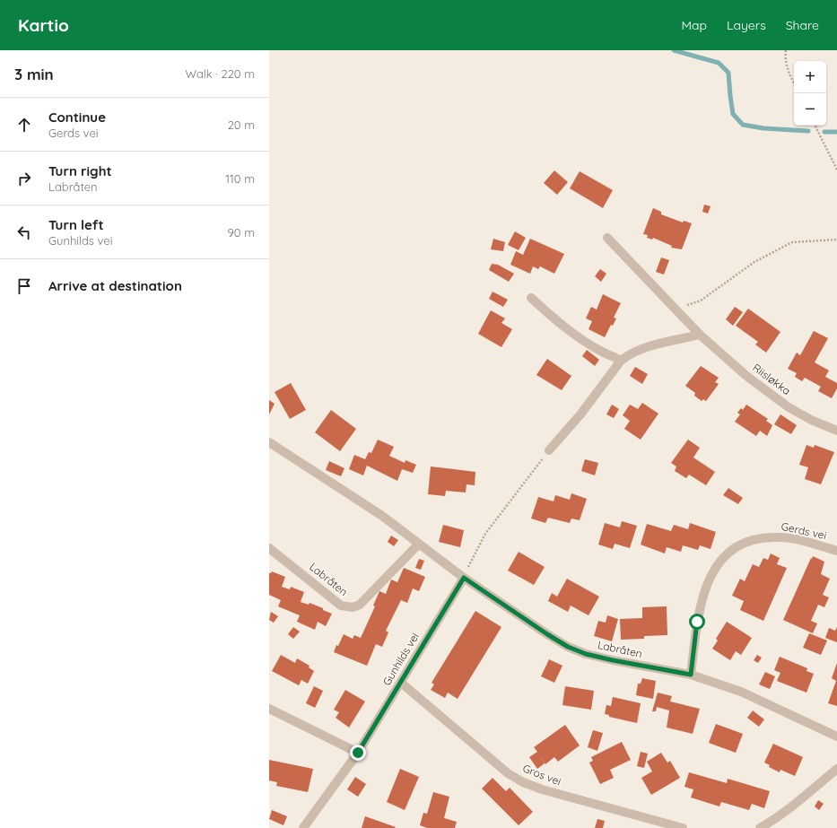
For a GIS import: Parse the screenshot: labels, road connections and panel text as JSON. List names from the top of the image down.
{
  "streets": {
    "street": [
      "Riisløkka",
      "Gerds vei",
      "Labråten",
      "Gunhilds vei",
      "Gros vei"
    ]
  },
  "crossings": [
    ["Gerds vei", "Labråten"],
    ["Labråten", "Gunhilds vei"],
    ["Gunhilds vei", "Gros vei"]
  ],
  "page": {
    "header": "Kartio",
    "nav": ["Map", "Layers", "Share"],
    "heading": ["3 min", "Walk · 220 m"],
    "map_buttons": ["+", "−"],
    "list": [
      ["Continue", "Gerds vei", "20 m"],
      ["Turn right", "Labråten", "110 m"],
      ["Turn left", "Gunhilds vei", "90 m"],
      "Arrive at destination"
    ]
  }
}
